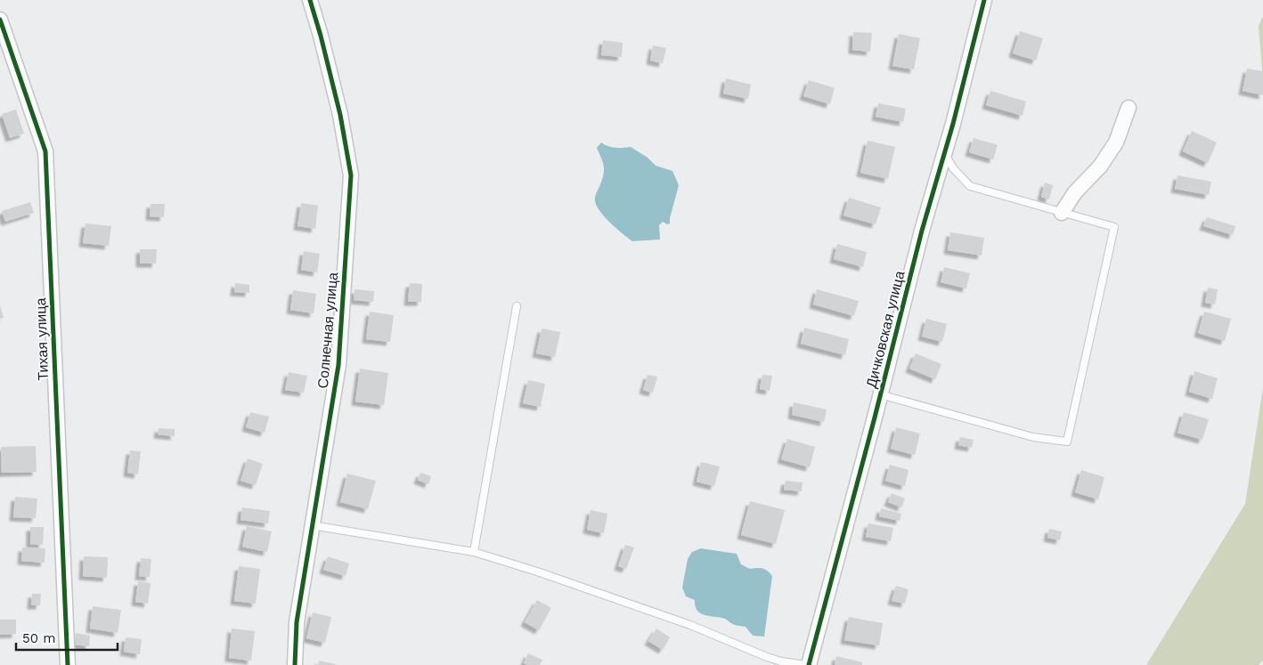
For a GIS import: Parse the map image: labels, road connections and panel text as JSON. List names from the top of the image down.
{
  "streets": {
    "street": ["Дичковская улица", "Солнечная улица", "Тихая улица"]
  },
  "scale_bar": "50 m"
}
